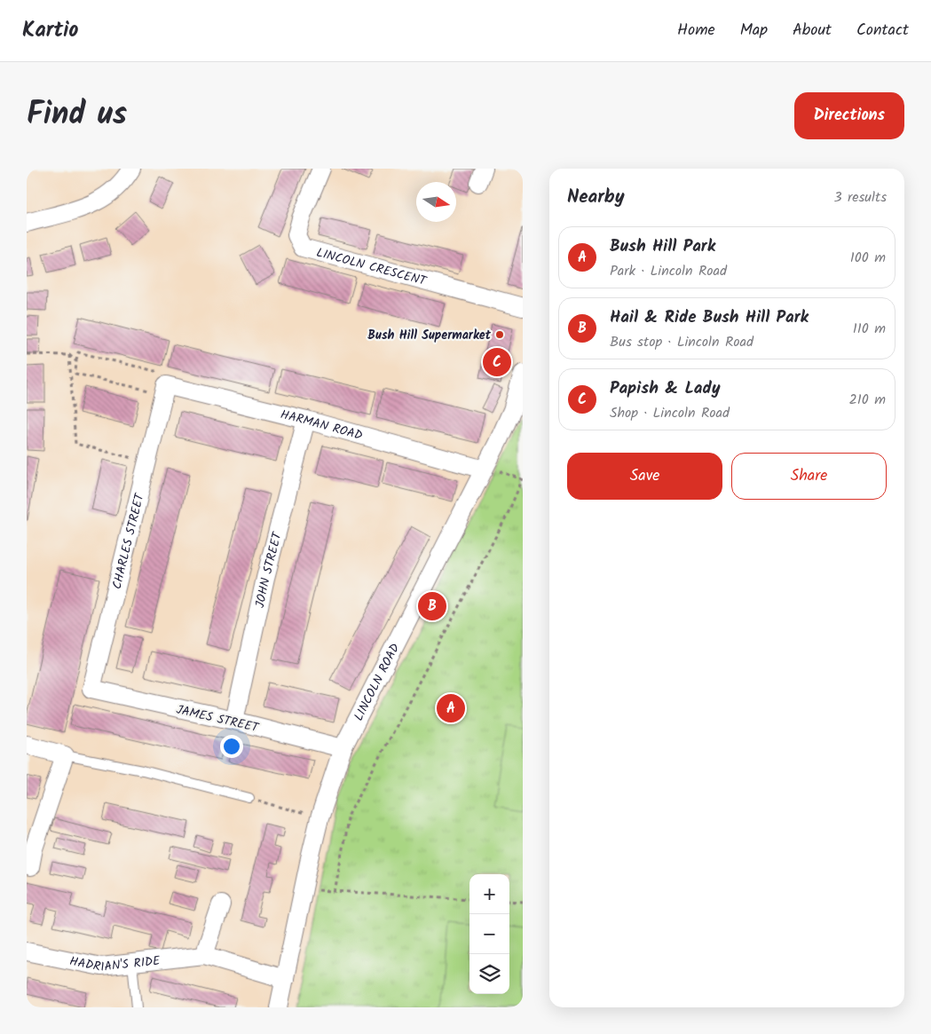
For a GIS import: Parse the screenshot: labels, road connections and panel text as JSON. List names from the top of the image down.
{
  "streets": {
    "street": [
      "LINCOLN CRESCENT",
      "HARMAN ROAD",
      "CHARLES STREET",
      "JOHN STREET",
      "LINCOLN ROAD",
      "JAMES STREET",
      "HADRIAN'S RIDE"
    ]
  },
  "crossings": [
    ["HARMAN ROAD", "CHARLES STREET"],
    ["HARMAN ROAD", "JOHN STREET"],
    ["HARMAN ROAD", "LINCOLN ROAD"],
    ["CHARLES STREET", "JAMES STREET"],
    ["JOHN STREET", "JAMES STREET"],
    ["LINCOLN ROAD", "JAMES STREET"],
    ["LINCOLN ROAD", "HADRIAN'S RIDE"]
  ],
  "places": ["Bush Hill Supermarket"],
  "north": "right",
  "page": {
    "header": "Kartio",
    "nav": [
      "Home",
      "Map",
      "About",
      "Contact"
    ],
    "title": "Find us",
    "buttons": [
      "Directions",
      ["Save", "Share"]
    ],
    "heading": ["Nearby", "3 results"],
    "list": [
      {
        "mark": "A",
        "name": "Bush Hill Park",
        "note": "Park · Lincoln Road",
        "value": "100 m"
      },
      {
        "mark": "B",
        "name": "Hail & Ride Bush Hill Park",
        "note": "Bus stop · Lincoln Road",
        "value": "110 m"
      },
      {
        "mark": "C",
        "name": "Papish & Lady",
        "note": "Shop · Lincoln Road",
        "value": "210 m"
      }
    ],
    "pins": ["C", "B", "A"],
    "map_buttons": ["+", "−"]
  }
}
